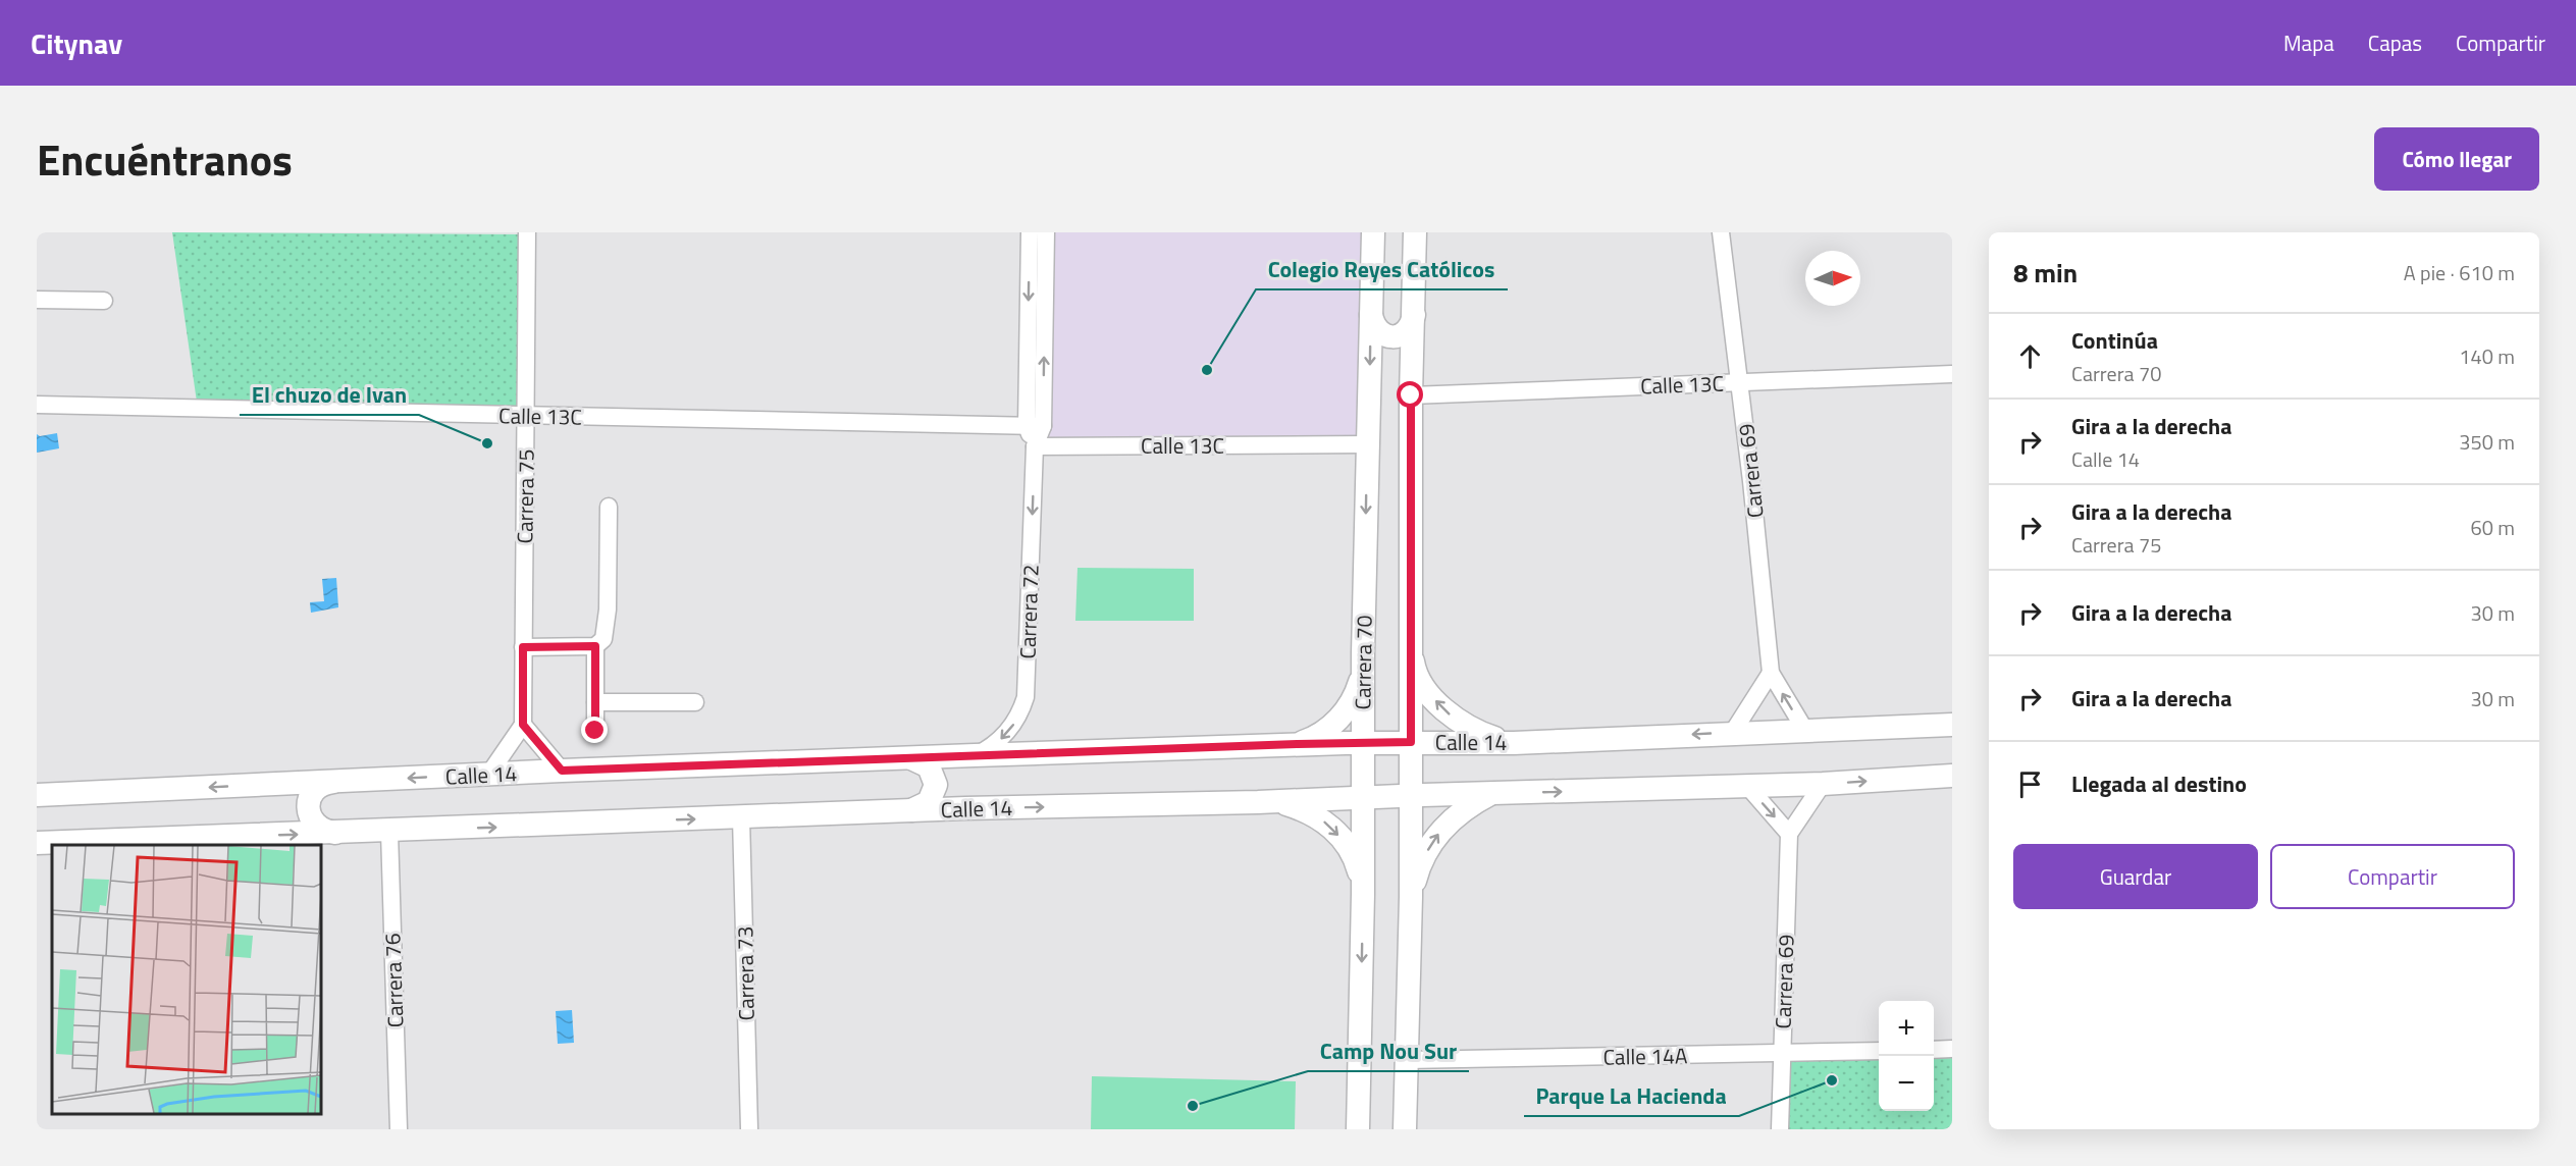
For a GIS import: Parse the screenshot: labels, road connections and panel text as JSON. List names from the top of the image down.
{
  "streets": {
    "street": [
      "Calle 13C",
      "Carrera 69",
      "Carrera 75",
      "Carrera 72",
      "Carrera 70",
      "Calle 14",
      "Carrera 73",
      "Carrera 76",
      "Calle 14A"
    ]
  },
  "crossings": [
    ["Calle 13C", "Carrera 69"],
    ["Calle 13C", "Carrera 75"],
    ["Calle 13C", "Carrera 72"],
    ["Calle 13C", "Carrera 70"],
    ["Carrera 69", "Calle 14"],
    ["Carrera 69", "Calle 14A"],
    ["Carrera 72", "Calle 14"],
    ["Carrera 70", "Calle 14"],
    ["Calle 14", "Carrera 73"],
    ["Calle 14", "Carrera 76"]
  ],
  "places": [
    "Colegio Reyes Católicos",
    "El chuzo de Ivan",
    "Parque La Hacienda",
    "Camp Nou Sur"
  ],
  "north": "right",
  "page": {
    "header": "Citynav",
    "nav": ["Mapa", "Capas", "Compartir"],
    "title": "Encuéntranos",
    "buttons": [
      "Cómo llegar",
      ["Guardar", "Compartir"]
    ],
    "heading": ["8 min", "A pie · 610 m"],
    "list": [
      ["Continúa", "Carrera 70", "140 m"],
      ["Gira a la derecha", "Calle 14", "350 m"],
      ["Gira a la derecha", "Carrera 75", "60 m"],
      ["Gira a la derecha", "30 m"],
      ["Gira a la derecha", "30 m"],
      "Llegada al destino"
    ],
    "map_buttons": ["+", "−"]
  }
}
